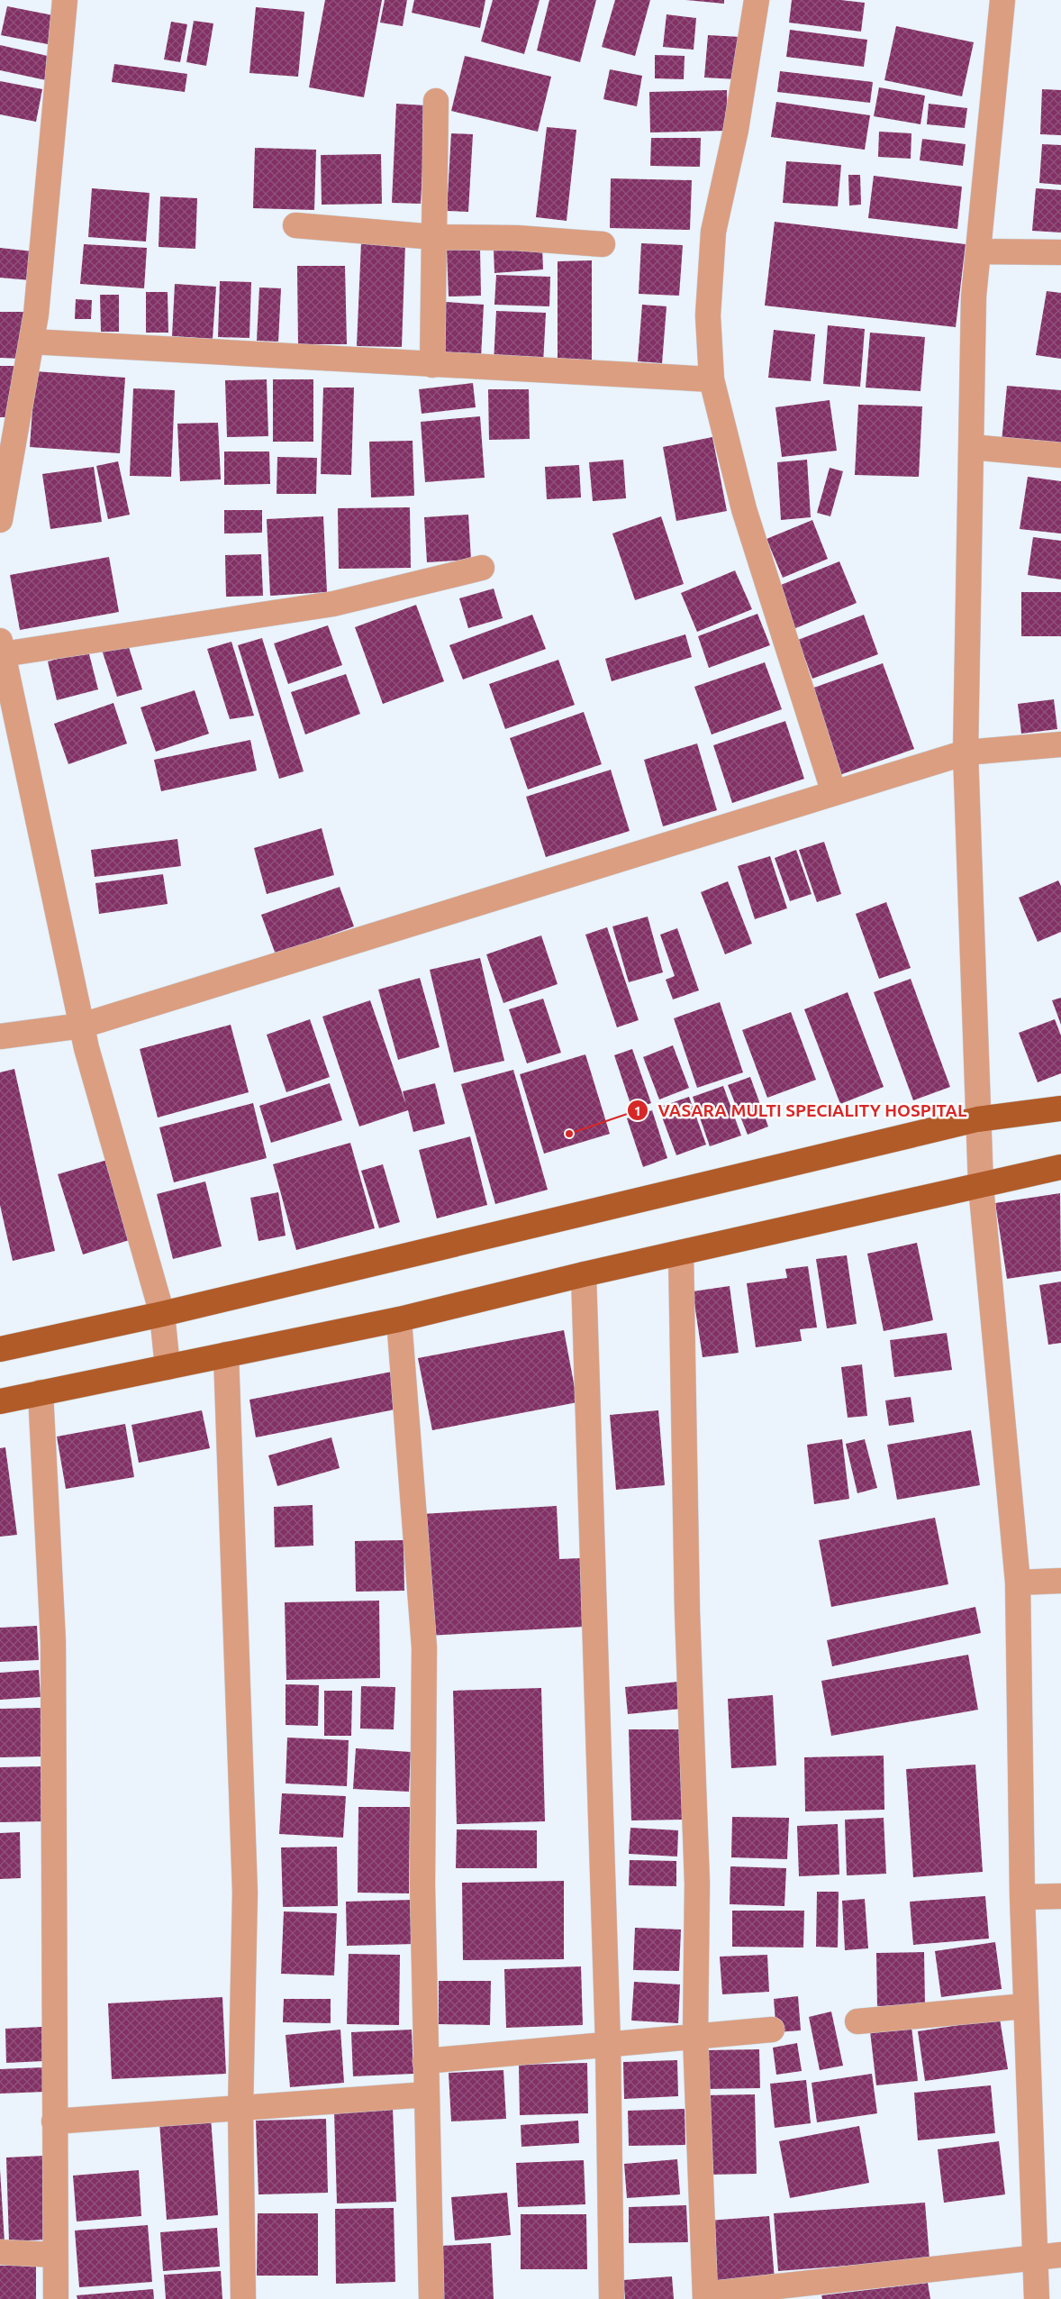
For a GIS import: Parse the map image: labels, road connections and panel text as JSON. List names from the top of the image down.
{
  "places": ["VASARA MULTI SPECIALITY HOSPITAL"]
}
